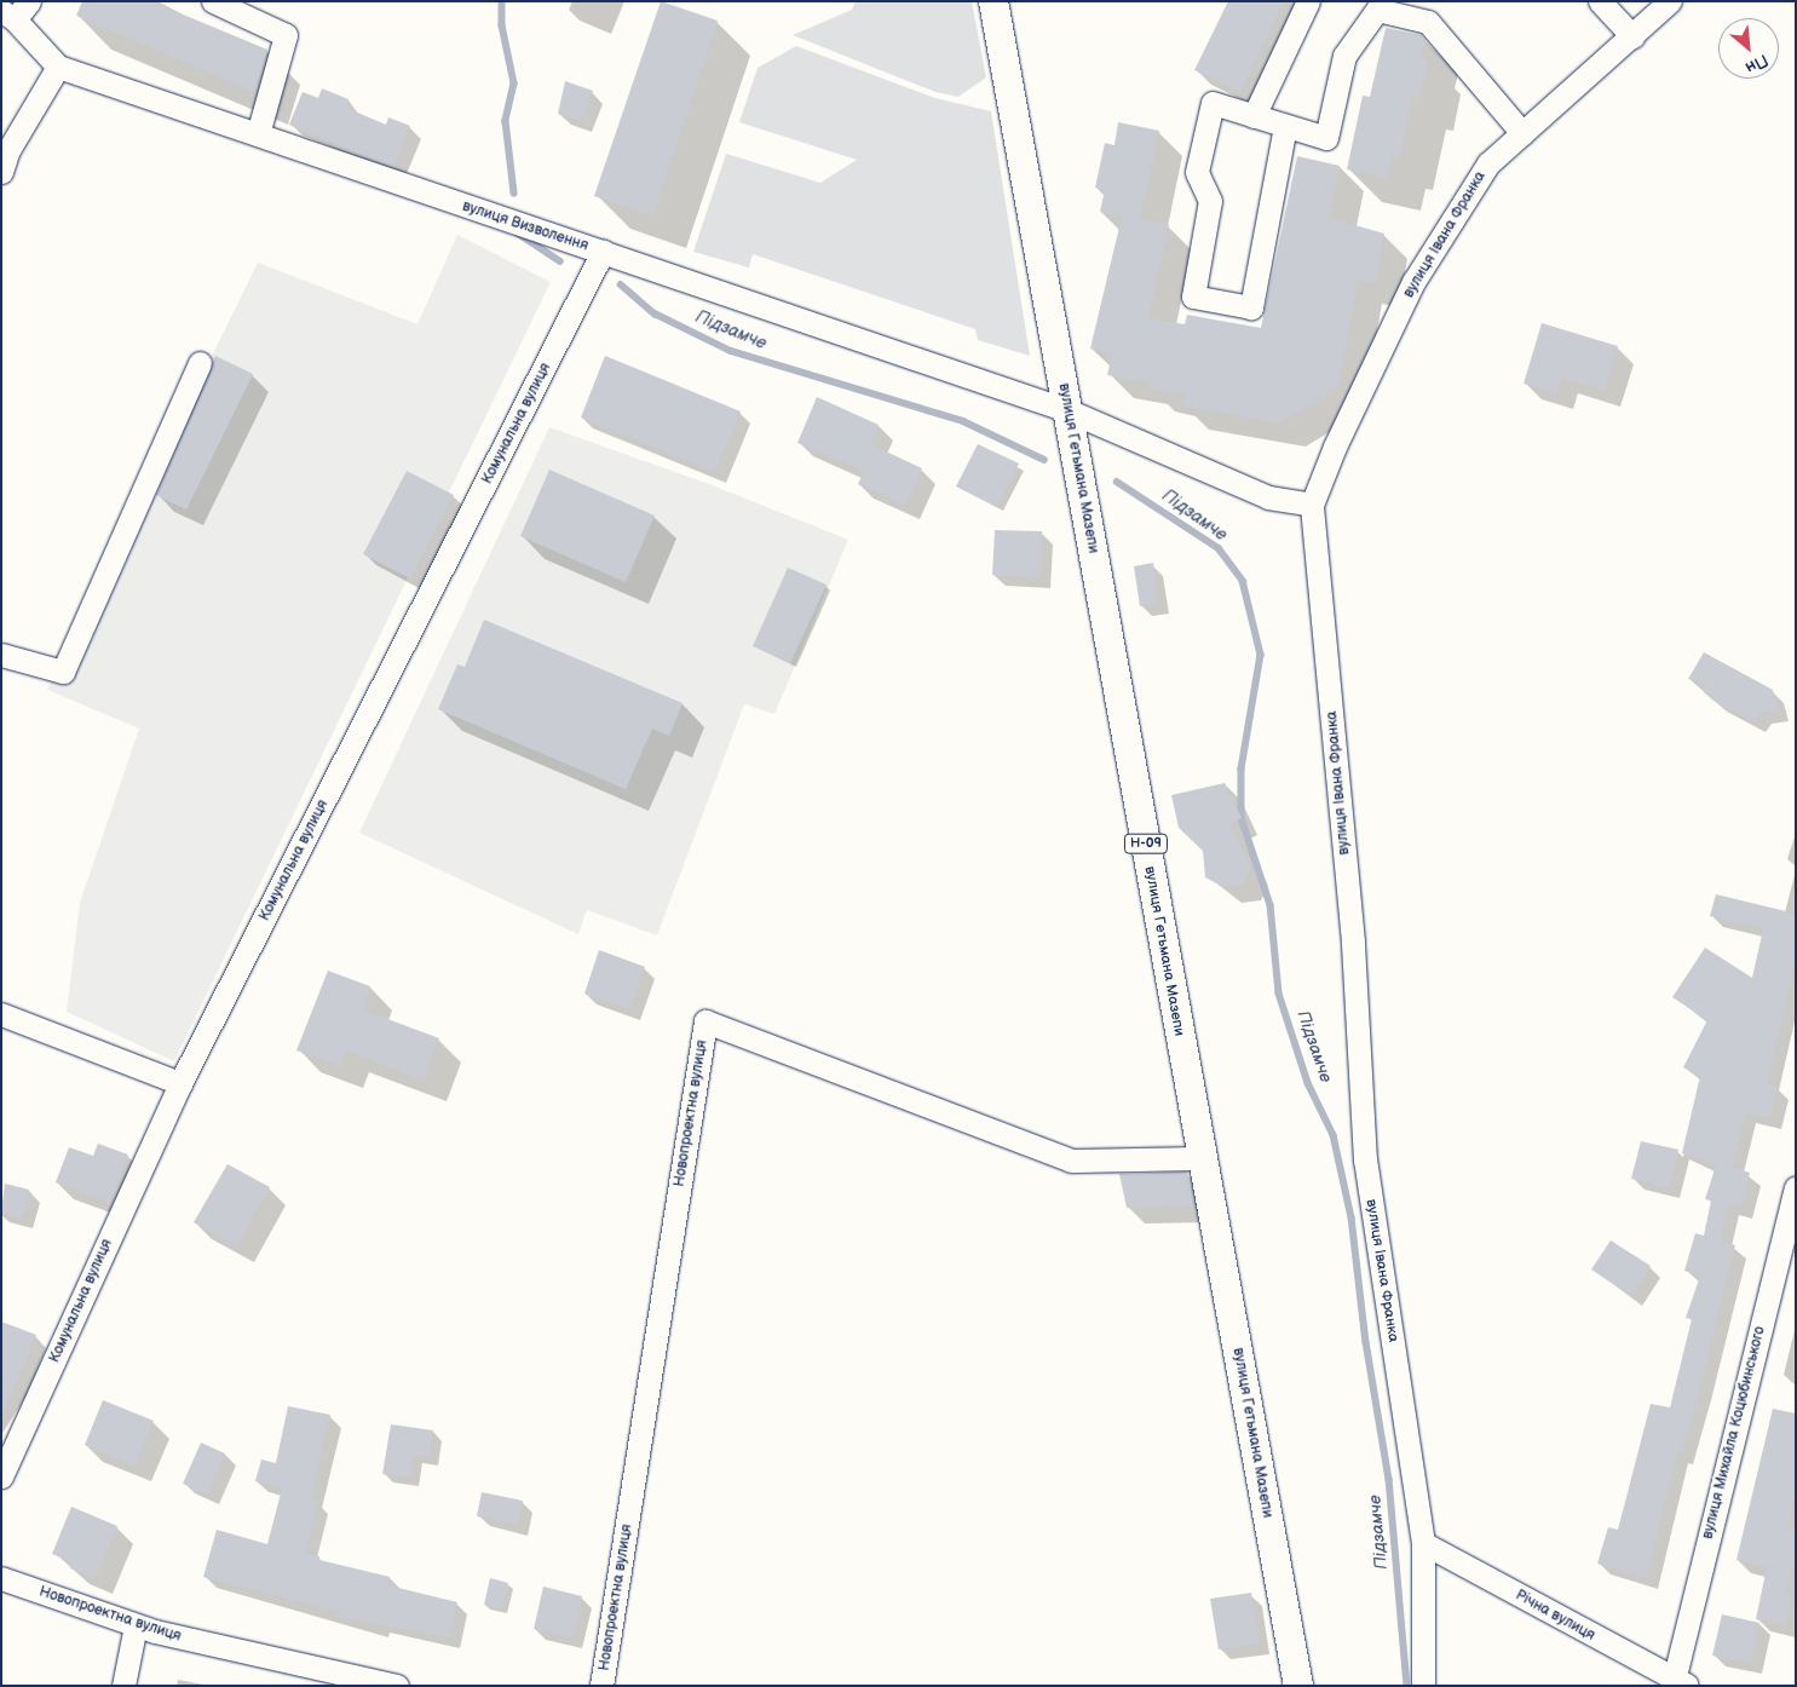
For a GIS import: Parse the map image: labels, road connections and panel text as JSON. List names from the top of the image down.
{
  "streets": {
    "main road": ["вулиця Гетьмана Мазепи", "Н-09"],
    "street": [
      "вулиця Визволення",
      "вулиця Івана Франка",
      "Комунальна вулиця",
      "Новопроектна вулиця",
      "вулиця Михайла Коцюбинського",
      "Річна вулиця"
    ]
  },
  "crossings": [
    ["вулиця Визволення", "вулиця Івана Франка"],
    ["вулиця Визволення", "Комунальна вулиця"],
    ["вулиця Визволення", "вулиця Гетьмана Мазепи"],
    ["вулиця Івана Франка", "Річна вулиця"],
    ["вулиця Гетьмана Мазепи", "Новопроектна вулиця"],
    ["вулиця Михайла Коцюбинського", "Річна вулиця"]
  ],
  "water": ["Підзамче"],
  "north": "bottom right"
}
